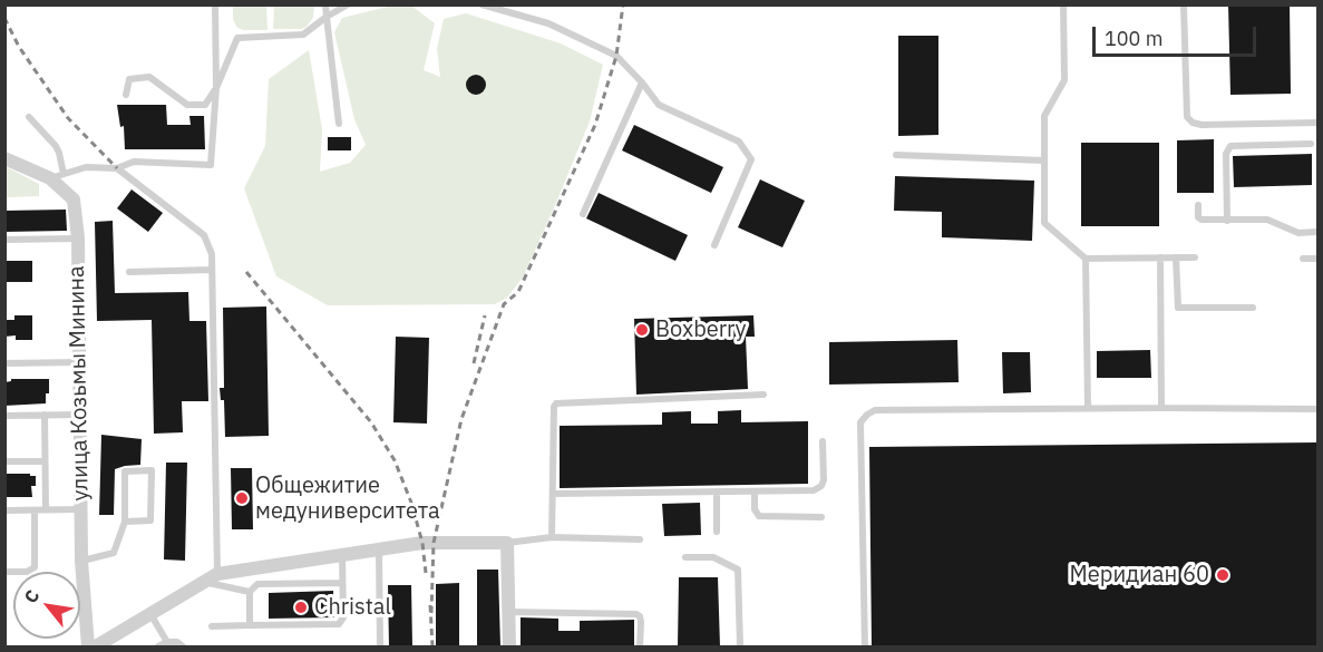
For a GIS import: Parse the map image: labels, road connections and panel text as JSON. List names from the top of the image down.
{
  "streets": {
    "street": ["улица Козьмы Минина"]
  },
  "places": [
    "Boxberry",
    "Общежитие медуниверситета",
    "Меридиан 60",
    "Christal"
  ],
  "scale_bar": "100 m",
  "north": "top left"
}
